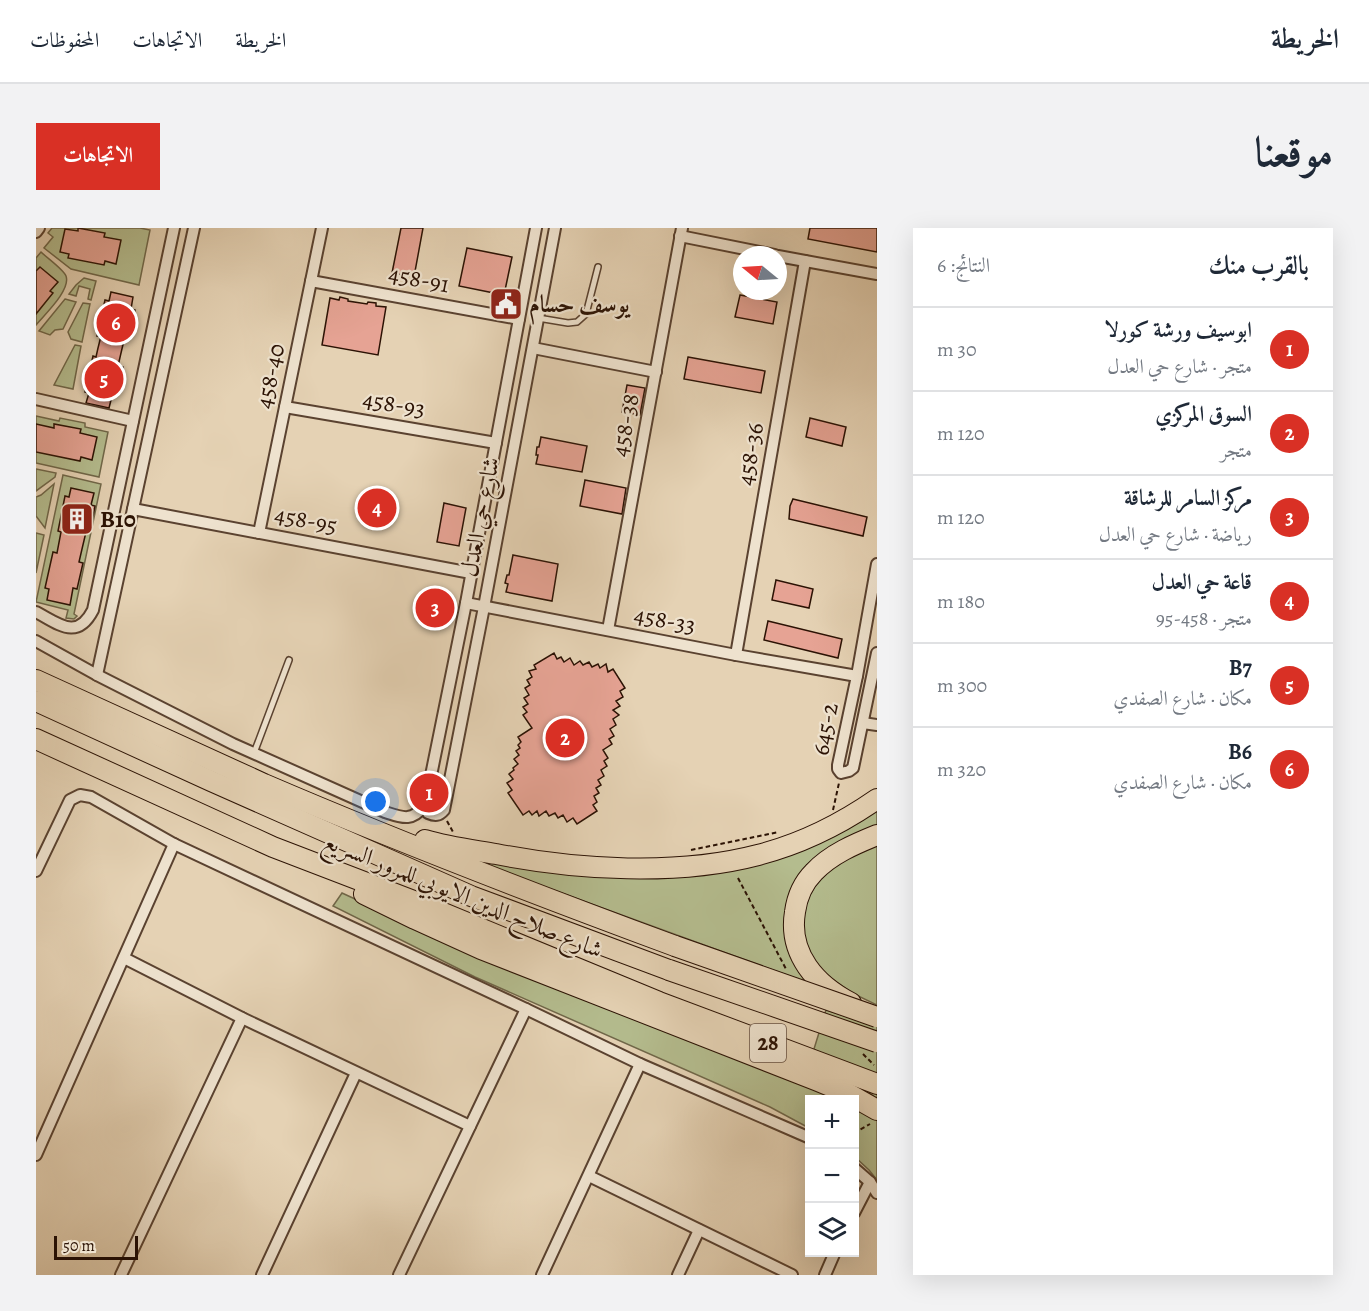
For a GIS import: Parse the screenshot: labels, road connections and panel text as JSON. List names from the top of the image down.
{
  "streets": {
    "highway": ["شارع صلاح الدين الايوبي للمرور السريع", "28"],
    "street": [
      "458-91",
      "458-40",
      "458-93",
      "458-38",
      "458-36",
      "شارع حي العدل",
      "458-95",
      "458-33",
      "645-2"
    ]
  },
  "crossings": [
    ["458-91", "458-40"],
    ["458-91", "شارع حي العدل"],
    ["458-40", "458-93"],
    ["458-40", "458-95"],
    ["458-93", "شارع حي العدل"],
    ["458-38", "458-33"],
    ["458-36", "458-33"],
    ["شارع حي العدل", "458-95"],
    ["شارع حي العدل", "458-33"],
    ["458-33", "645-2"]
  ],
  "places": {
    "public building": ["يوسف حسام"],
    "building": ["B10"]
  },
  "scale_bar": "50 m",
  "north": "left",
  "page": {
    "header": "الخريطة",
    "nav": ["الخريطة", "الاتجاهات", "المحفوظات"],
    "title": "موقعنا",
    "buttons": "الاتجاهات",
    "heading": ["بالقرب منك", "النتائج: 6"],
    "pins": [
      "6",
      "5",
      "4",
      "3",
      "2",
      "1"
    ],
    "list": [
      {
        "mark": "1",
        "name": "ابوسيف ورشة كورلا",
        "note": "متجر · شارع حي العدل",
        "value": "30 m"
      },
      {
        "mark": "2",
        "name": "السوق المركزي",
        "note": "متجر",
        "value": "120 m"
      },
      {
        "mark": "3",
        "name": "مركز السامر للرشاقة",
        "note": "رياضة · شارع حي العدل",
        "value": "120 m"
      },
      {
        "mark": "4",
        "name": "قاعة حي العدل",
        "note": "متجر · 458-95",
        "value": "180 m"
      },
      {
        "mark": "5",
        "name": "B7",
        "note": "مكان · شارع الصفدي",
        "value": "300 m"
      },
      {
        "mark": "6",
        "name": "B6",
        "note": "مكان · شارع الصفدي",
        "value": "320 m"
      }
    ],
    "map_buttons": ["+", "−"],
    "scale": "50 m"
  }
}
